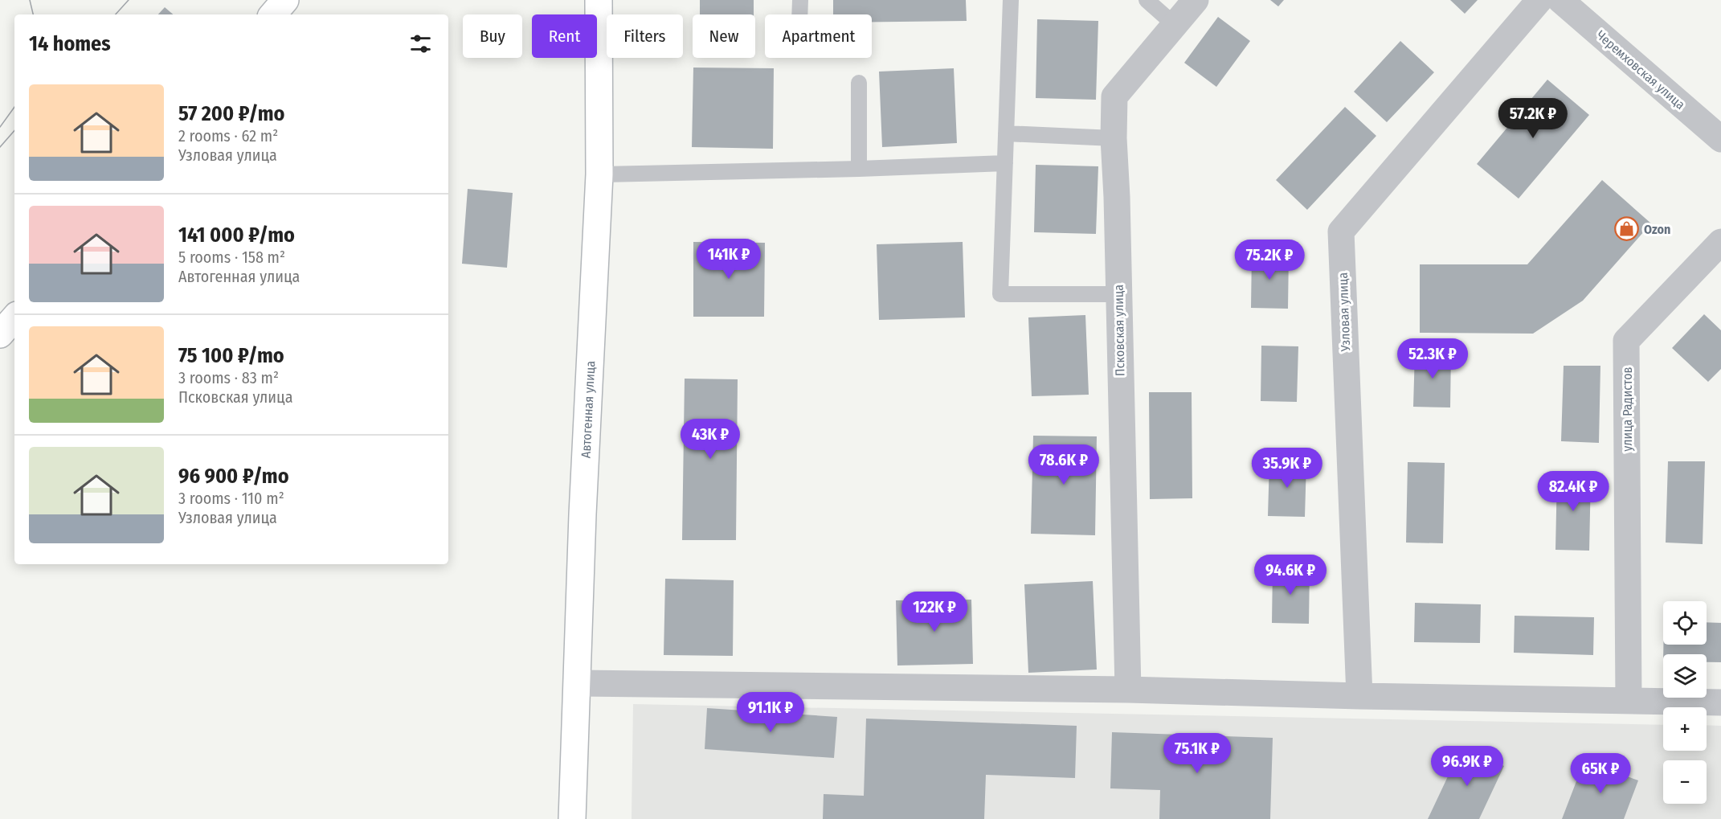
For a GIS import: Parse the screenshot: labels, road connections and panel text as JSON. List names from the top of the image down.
{
  "streets": {
    "street": [
      "Черемховская улица",
      "Узловая улица",
      "Псковская улица",
      "улица Радистов",
      "Автогенная улица"
    ]
  },
  "places": {
    "shop": ["Ozon"]
  },
  "page": {
    "chip": [
      "Buy",
      "Rent",
      "Filters",
      "New",
      "Apartment"
    ],
    "heading": "14 homes",
    "list": [
      {
        "name": "57 200 ₽/mo",
        "note": "2 rooms · 62 m² · Узловая улица"
      },
      {
        "name": "141 000 ₽/mo",
        "note": "5 rooms · 158 m² · Автогенная улица"
      },
      {
        "name": "75 100 ₽/mo",
        "note": "3 rooms · 83 m² · Псковская улица"
      },
      {
        "name": "96 900 ₽/mo",
        "note": "3 rooms · 110 m² · Узловая улица"
      }
    ],
    "price": [
      "57.2K ₽",
      "141K ₽",
      "75.2K ₽",
      "52.3K ₽",
      "43K ₽",
      "78.6K ₽",
      "35.9K ₽",
      "82.4K ₽",
      "94.6K ₽",
      "122K ₽",
      "91.1K ₽",
      "75.1K ₽",
      "96.9K ₽",
      "65K ₽"
    ],
    "map_buttons": ["+", "−"]
  }
}
